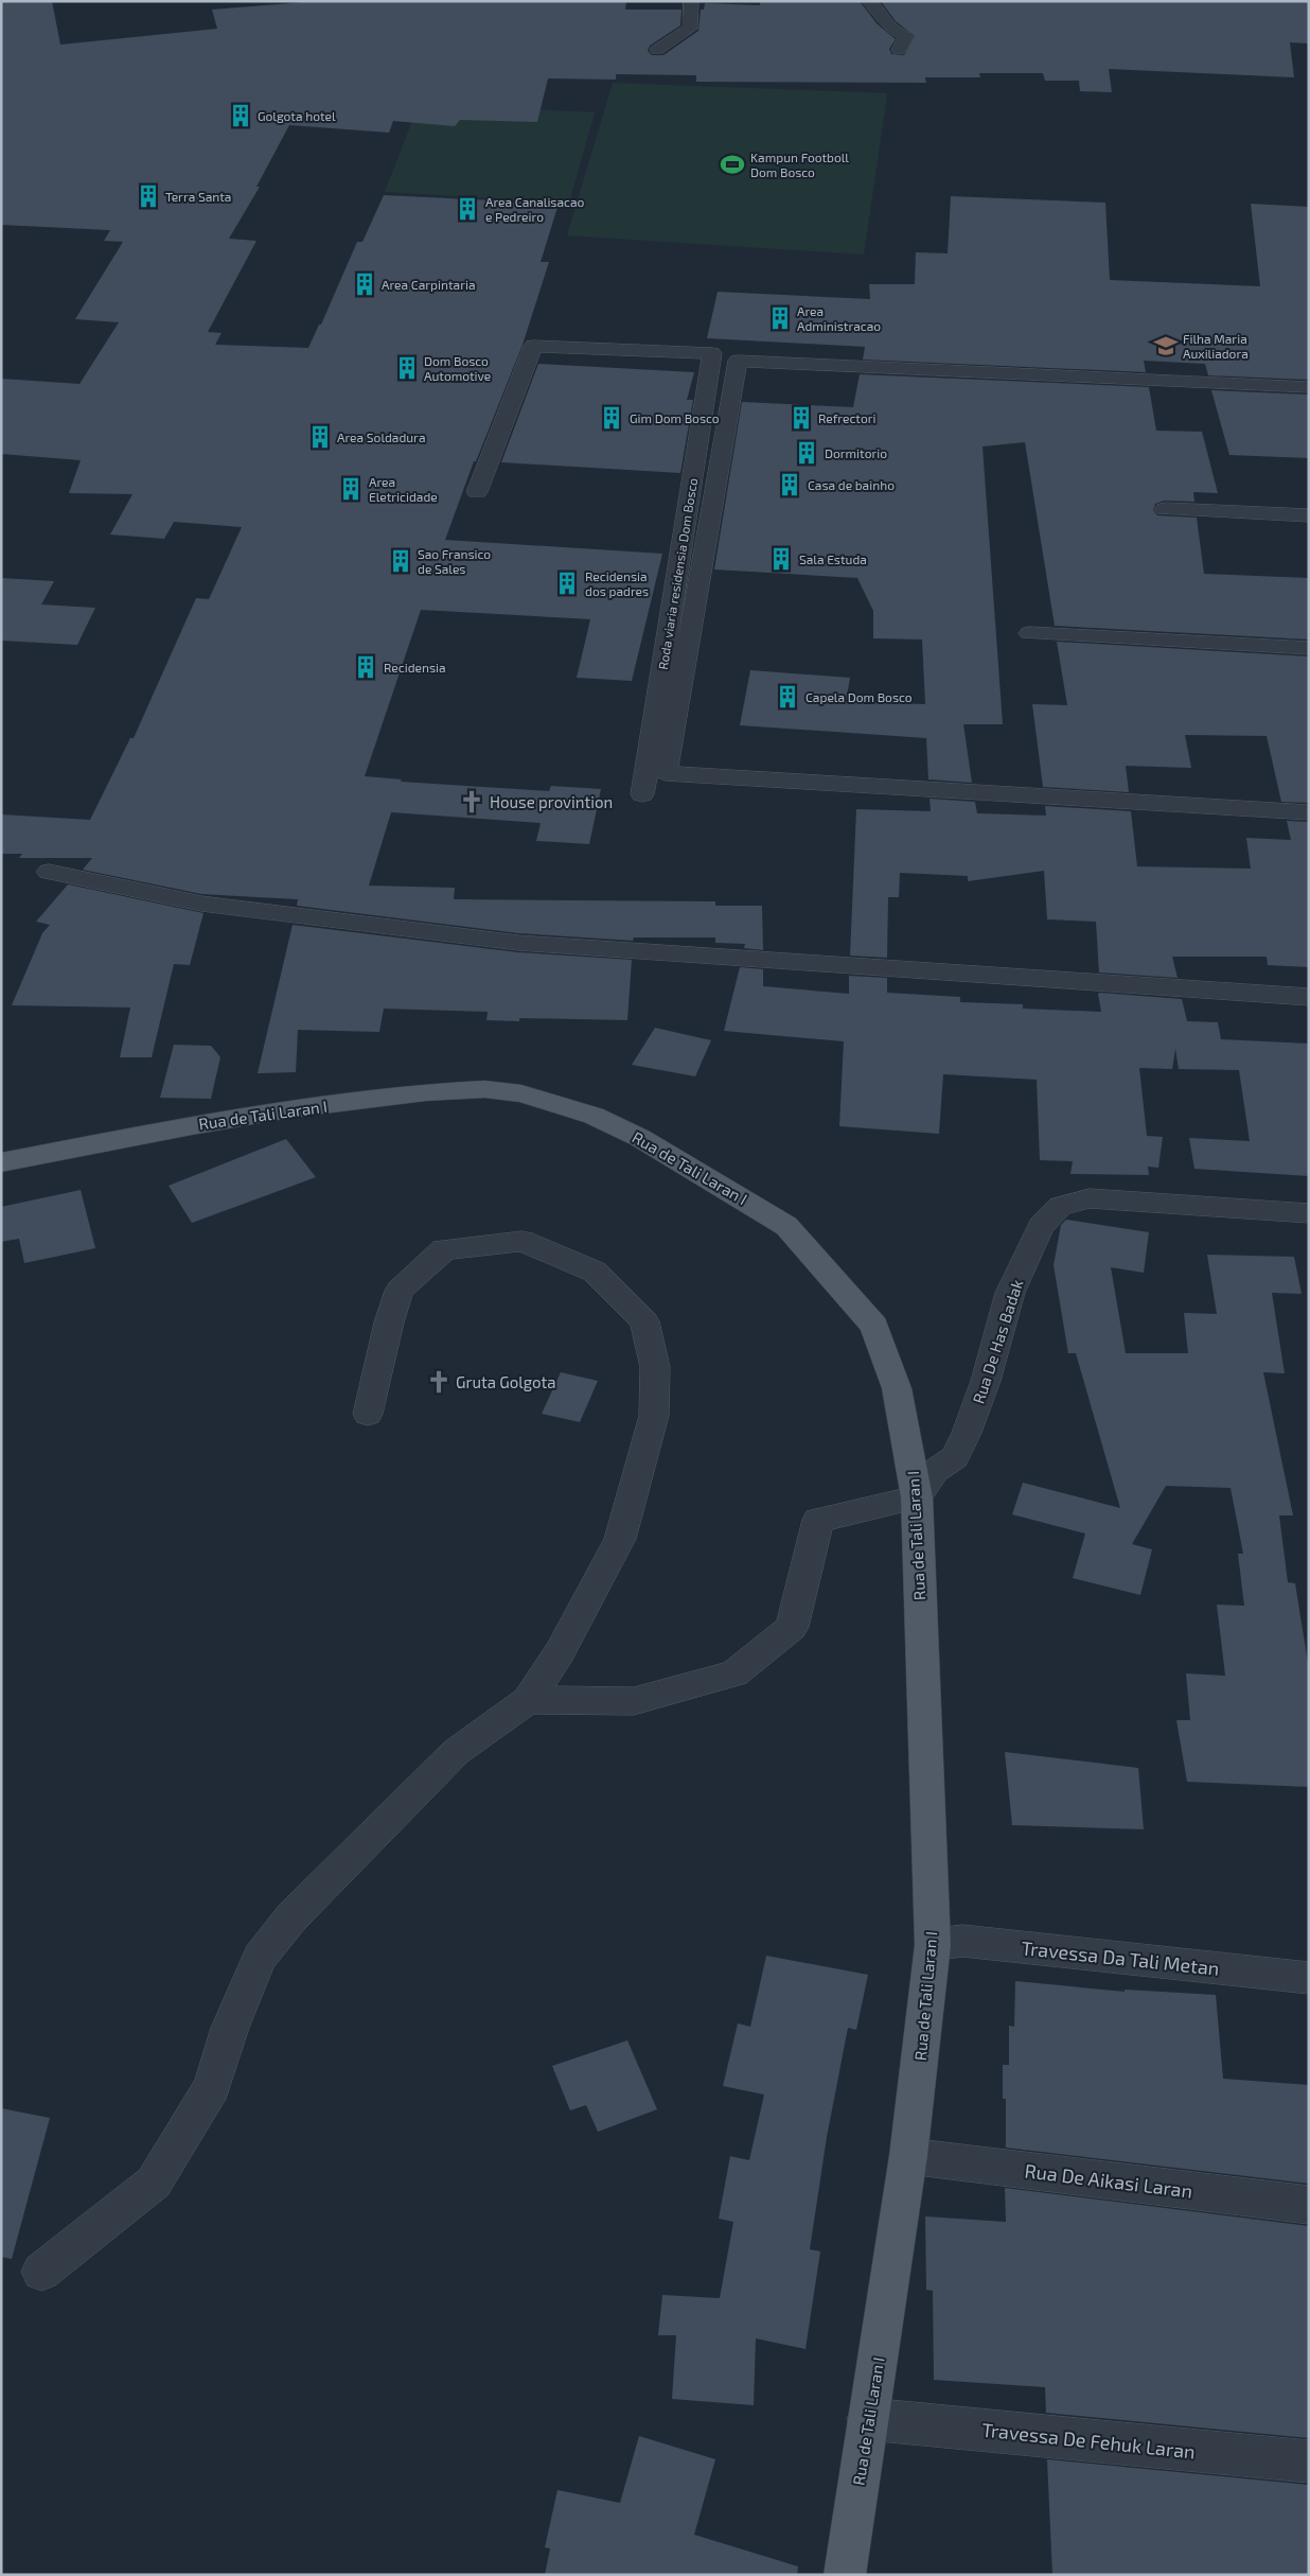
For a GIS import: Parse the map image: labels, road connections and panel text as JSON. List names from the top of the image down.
{
  "streets": {
    "main road": ["Rua de Tali Laran I"],
    "street": [
      "Roda viaria residensia Dom Bosco",
      "Rua De Has Badak",
      "Travessa Da Tali Metan",
      "Rua De Aikasi Laran",
      "Travessa De Fehuk Laran"
    ]
  },
  "crossings": [
    ["Rua de Tali Laran I", "Rua De Has Badak"],
    ["Rua de Tali Laran I", "Travessa Da Tali Metan"],
    ["Rua de Tali Laran I", "Rua De Aikasi Laran"],
    ["Rua de Tali Laran I", "Travessa De Fehuk Laran"]
  ],
  "places": {
    "building": [
      "Golgota hotel",
      "Terra Santa",
      "Area Canalisacao e Pedreiro",
      "Area Carpintaria",
      "Area Administracao",
      "Dom Bosco Automotive",
      "Gim Dom Bosco",
      "Refrectori",
      "Area Soldadura",
      "Dormitorio",
      "Casa de bainho",
      "Area Eletricidade",
      "Sala Estuda",
      "Sao Fransico de Sales",
      "Recidensia dos padres",
      "Recidensia",
      "Capela Dom Bosco"
    ],
    "sports": ["Kampun Footboll Dom Bosco"],
    "school or university": ["Filha Maria Auxiliadora"],
    "church": ["House provintion", "Gruta Golgota"]
  }
}
